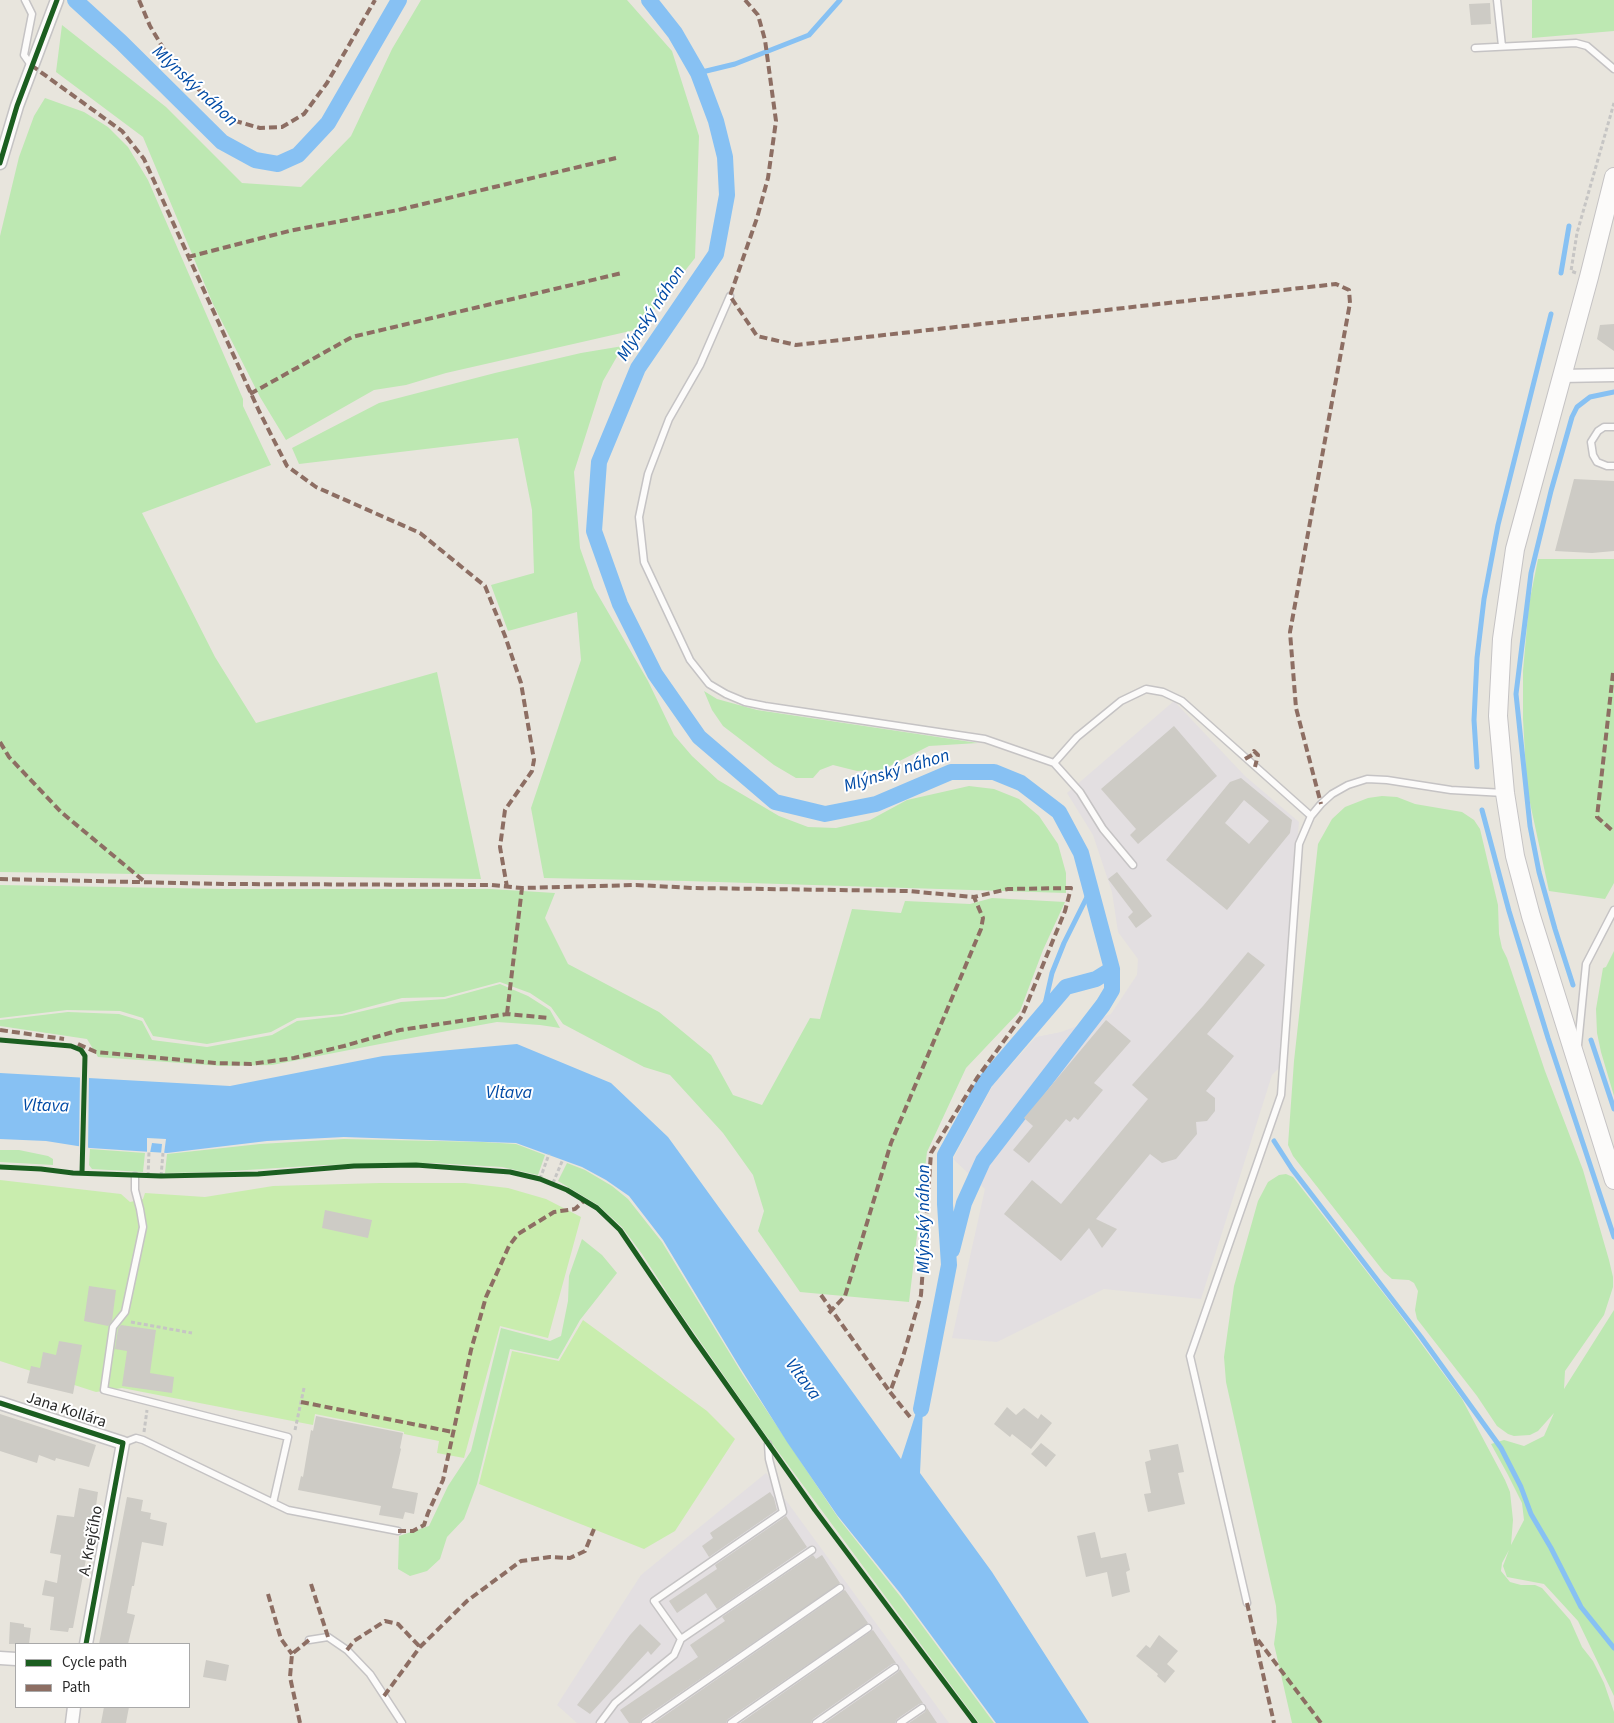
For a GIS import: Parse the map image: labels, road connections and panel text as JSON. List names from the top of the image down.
{
  "streets": {
    "street": ["Jana Kollára", "A. Krejčího"]
  },
  "crossings": [
    ["Jana Kollára", "A. Krejčího"]
  ],
  "water": ["Mlýnský náhon", "Vltava"],
  "legend": ["Cycle path", "Path"]
}
